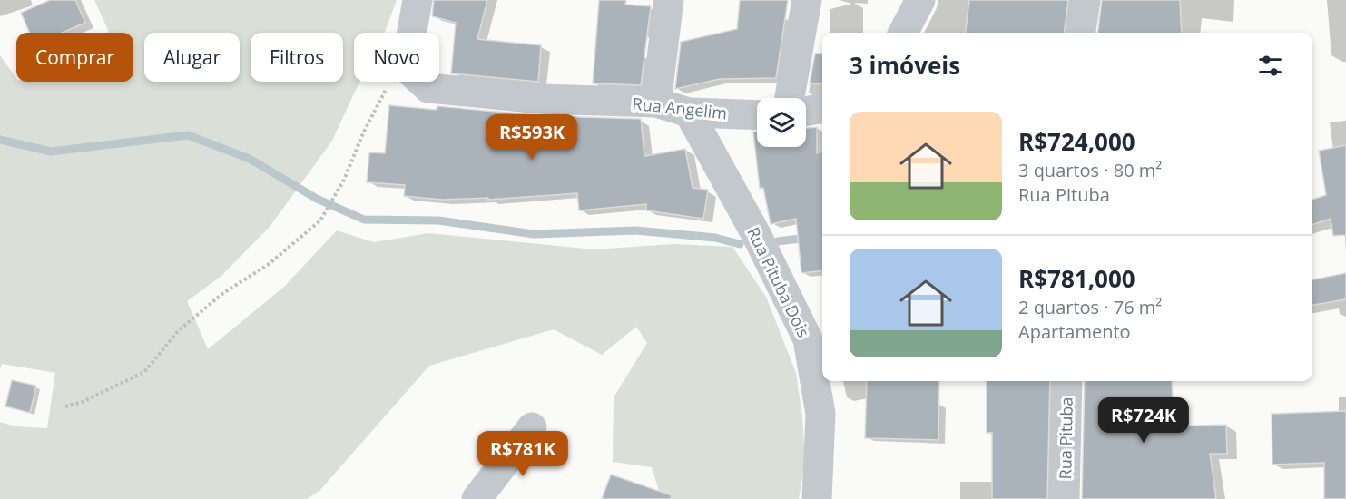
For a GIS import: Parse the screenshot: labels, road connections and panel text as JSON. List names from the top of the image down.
{
  "streets": {
    "street": ["Rua Angelim", "Rua Pituba Dois", "Rua Pituba"]
  },
  "crossings": [
    ["Rua Angelim", "Rua Pituba Dois"]
  ],
  "page": {
    "chip": [
      "Comprar",
      "Alugar",
      "Filtros",
      "Novo"
    ],
    "heading": "3 imóveis",
    "list": [
      {
        "name": "R$724,000",
        "note": "3 quartos · 80 m² · Rua Pituba"
      },
      {
        "name": "R$781,000",
        "note": "2 quartos · 76 m² · Apartamento"
      }
    ],
    "price": ["R$593K", "R$724K", "R$781K"]
  }
}
